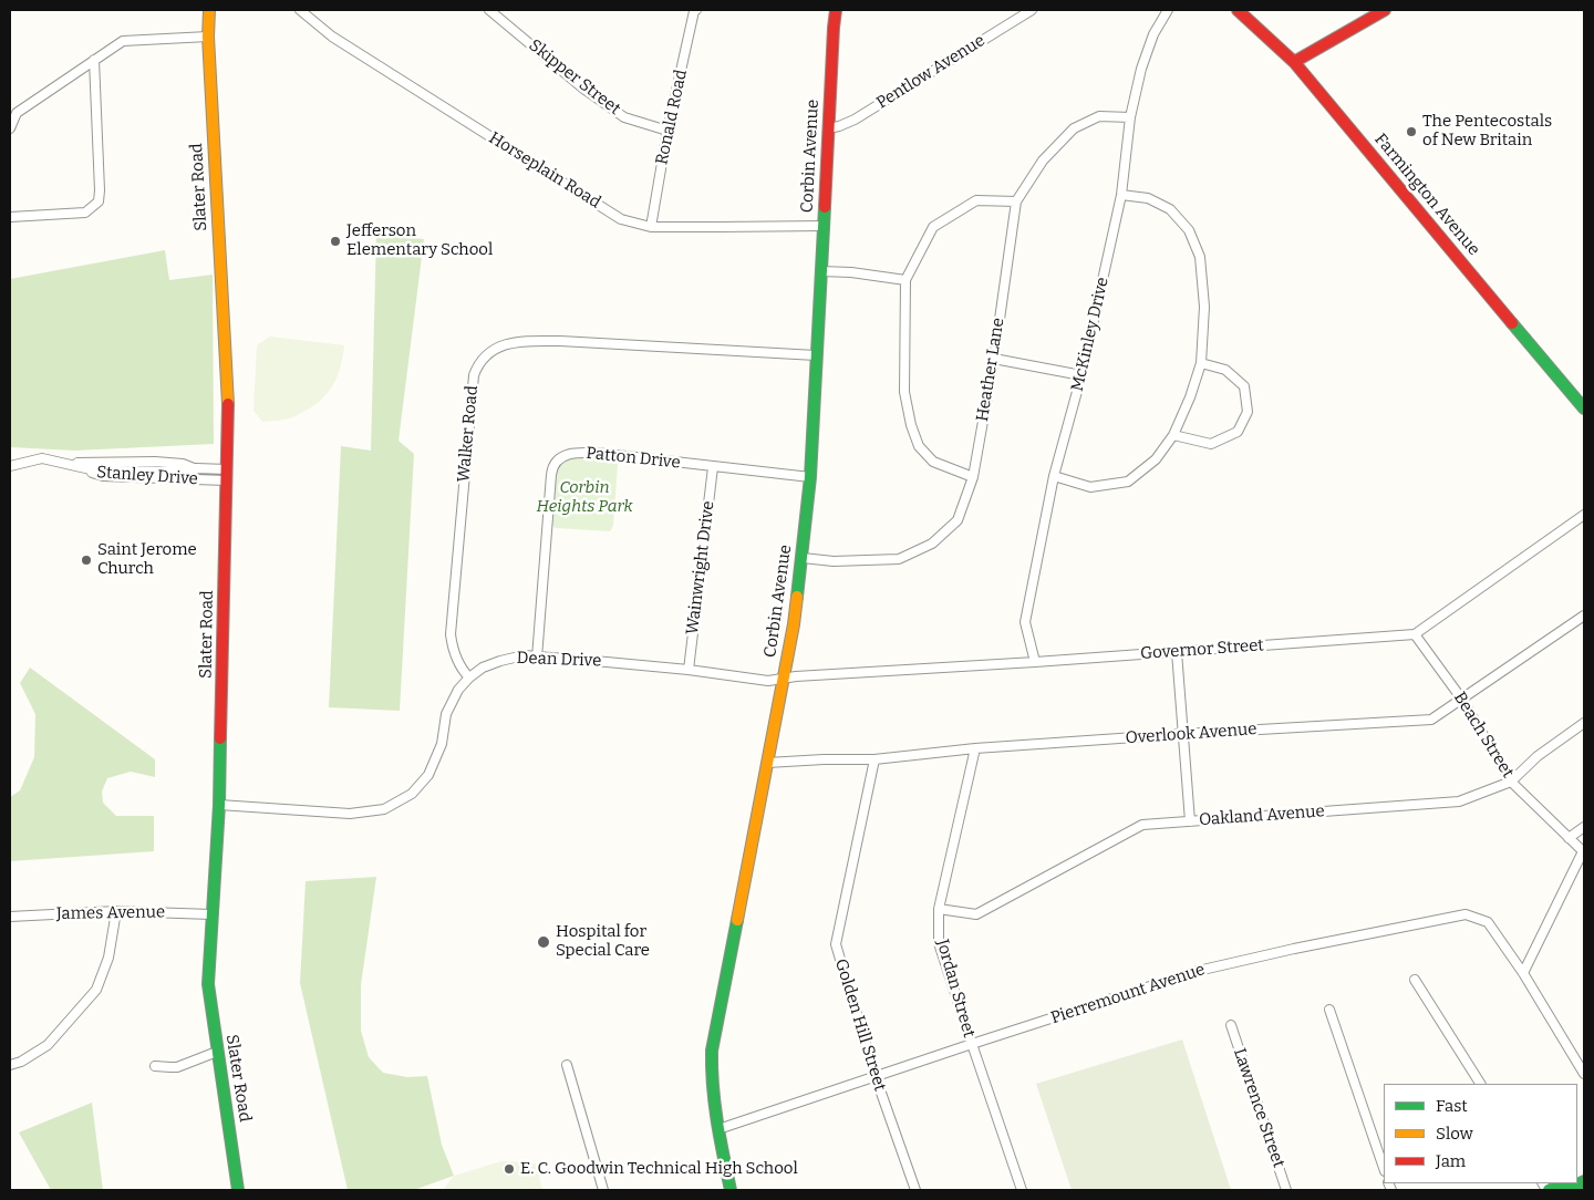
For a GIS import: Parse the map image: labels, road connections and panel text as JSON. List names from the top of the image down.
{
  "streets": {
    "main road": ["Corbin Avenue", "Slater Road", "Farmington Avenue"],
    "street": [
      "Pentlow Avenue",
      "Skipper Street",
      "Ronald Road",
      "Horseplain Road",
      "McKinley Drive",
      "Heather Lane",
      "Walker Road",
      "Patton Drive",
      "Stanley Drive",
      "Wainwright Drive",
      "Governor Street",
      "Dean Drive",
      "Overlook Avenue",
      "Beach Street",
      "Oakland Avenue",
      "James Avenue",
      "Jordan Street",
      "Pierremount Avenue",
      "Golden Hill Street",
      "Lawrence Street"
    ]
  },
  "crossings": [
    ["Pentlow Avenue", "Corbin Avenue"],
    ["Skipper Street", "Ronald Road"],
    ["Ronald Road", "Horseplain Road"],
    ["Corbin Avenue", "Horseplain Road"],
    ["Corbin Avenue", "Heather Lane"],
    ["Corbin Avenue", "Walker Road"],
    ["Corbin Avenue", "Patton Drive"],
    ["Corbin Avenue", "Governor Street"],
    ["Corbin Avenue", "Dean Drive"],
    ["Corbin Avenue", "Overlook Avenue"],
    ["Corbin Avenue", "Pierremount Avenue"],
    ["Slater Road", "Stanley Drive"],
    ["Slater Road", "Dean Drive"],
    ["Slater Road", "James Avenue"],
    ["McKinley Drive", "Heather Lane"],
    ["McKinley Drive", "Governor Street"],
    ["Walker Road", "Dean Drive"],
    ["Patton Drive", "Wainwright Drive"],
    ["Patton Drive", "Dean Drive"],
    ["Wainwright Drive", "Dean Drive"],
    ["Governor Street", "Dean Drive"],
    ["Governor Street", "Beach Street"],
    ["Overlook Avenue", "Beach Street"],
    ["Overlook Avenue", "Jordan Street"],
    ["Overlook Avenue", "Golden Hill Street"],
    ["Beach Street", "Oakland Avenue"],
    ["Oakland Avenue", "Jordan Street"],
    ["Jordan Street", "Pierremount Avenue"],
    ["Pierremount Avenue", "Golden Hill Street"]
  ],
  "parks": ["Corbin Heights Park"],
  "places": [
    "The Pentecostals of New Britain",
    "Jefferson Elementary School",
    "Saint Jerome Church",
    "Hospital for Special Care",
    "E. C. Goodwin Technical High School"
  ],
  "legend": ["Fast", "Slow", "Jam"]
}
